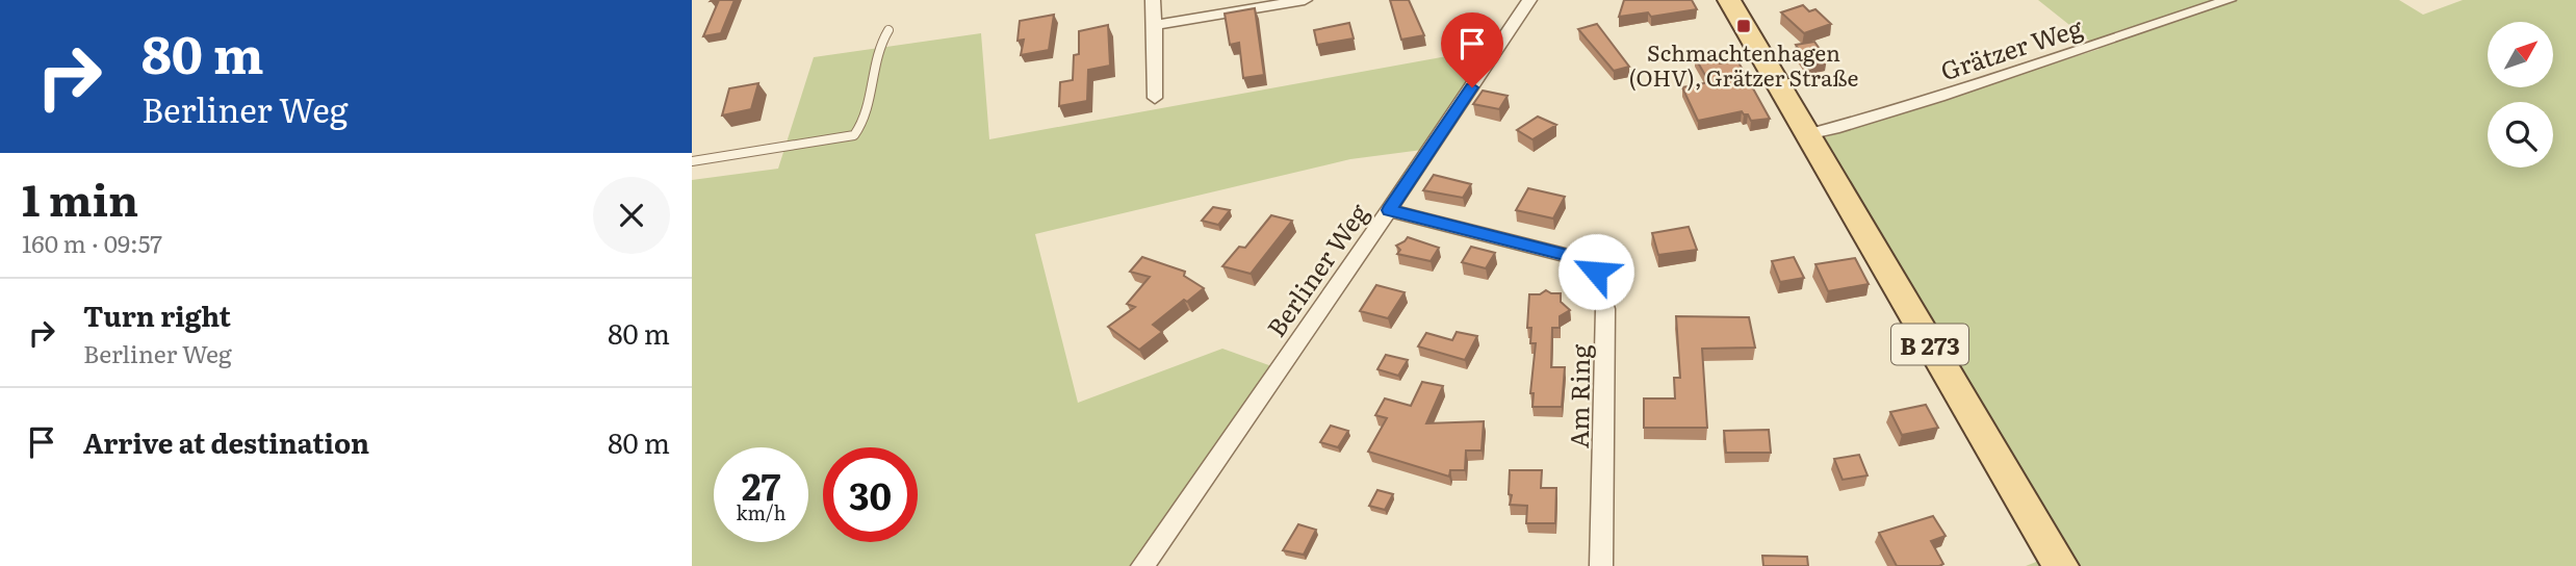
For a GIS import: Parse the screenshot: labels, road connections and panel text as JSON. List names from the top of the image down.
{
  "streets": {
    "main road": ["B 273"],
    "street": ["Grätzer Weg", "Berliner Weg", "Am Ring"]
  },
  "crossings": [
    ["Grätzer Weg", "B 273"],
    ["Berliner Weg", "Am Ring"]
  ],
  "places": {
    "transit": ["Schmachtenhagen (OHV), Grätzer Straße"]
  },
  "north": "top right",
  "page": {
    "turn": ["80 m", "Berliner Weg"],
    "heading": ["1 min", "160 m · 09:57"],
    "list": [
      {
        "name": "Turn right",
        "note": "Berliner Weg",
        "value": "80 m"
      },
      {
        "name": "Arrive at destination",
        "value": "80 m"
      }
    ],
    "speed": "27 km/h",
    "limit": "30"
  }
}
